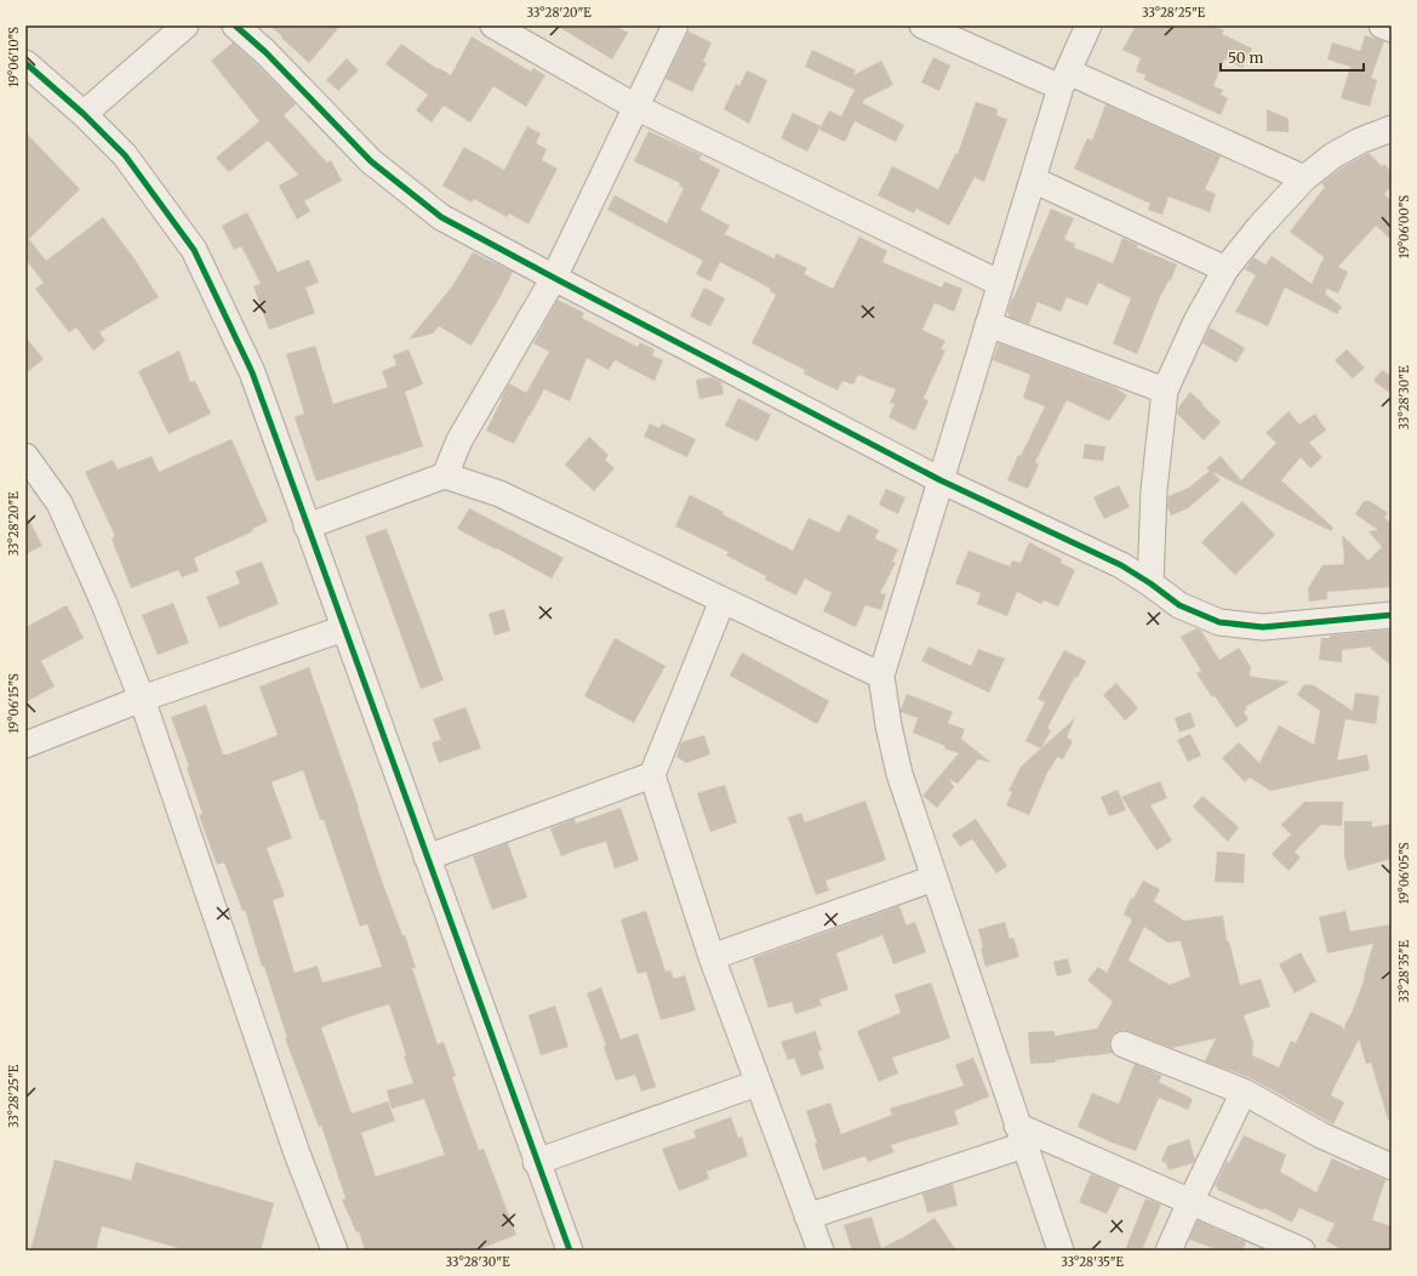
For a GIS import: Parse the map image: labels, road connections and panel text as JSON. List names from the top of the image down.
{
  "scale_bar": "50 m",
  "coordinates": [
    "33°28'20\"E",
    "33°28'25\"E",
    "19°06'10\"S",
    "19°06'00\"S",
    "33°28'30\"E",
    "19°06'15\"S",
    "19°06'05\"S",
    "33°28'35\"E"
  ]
}
